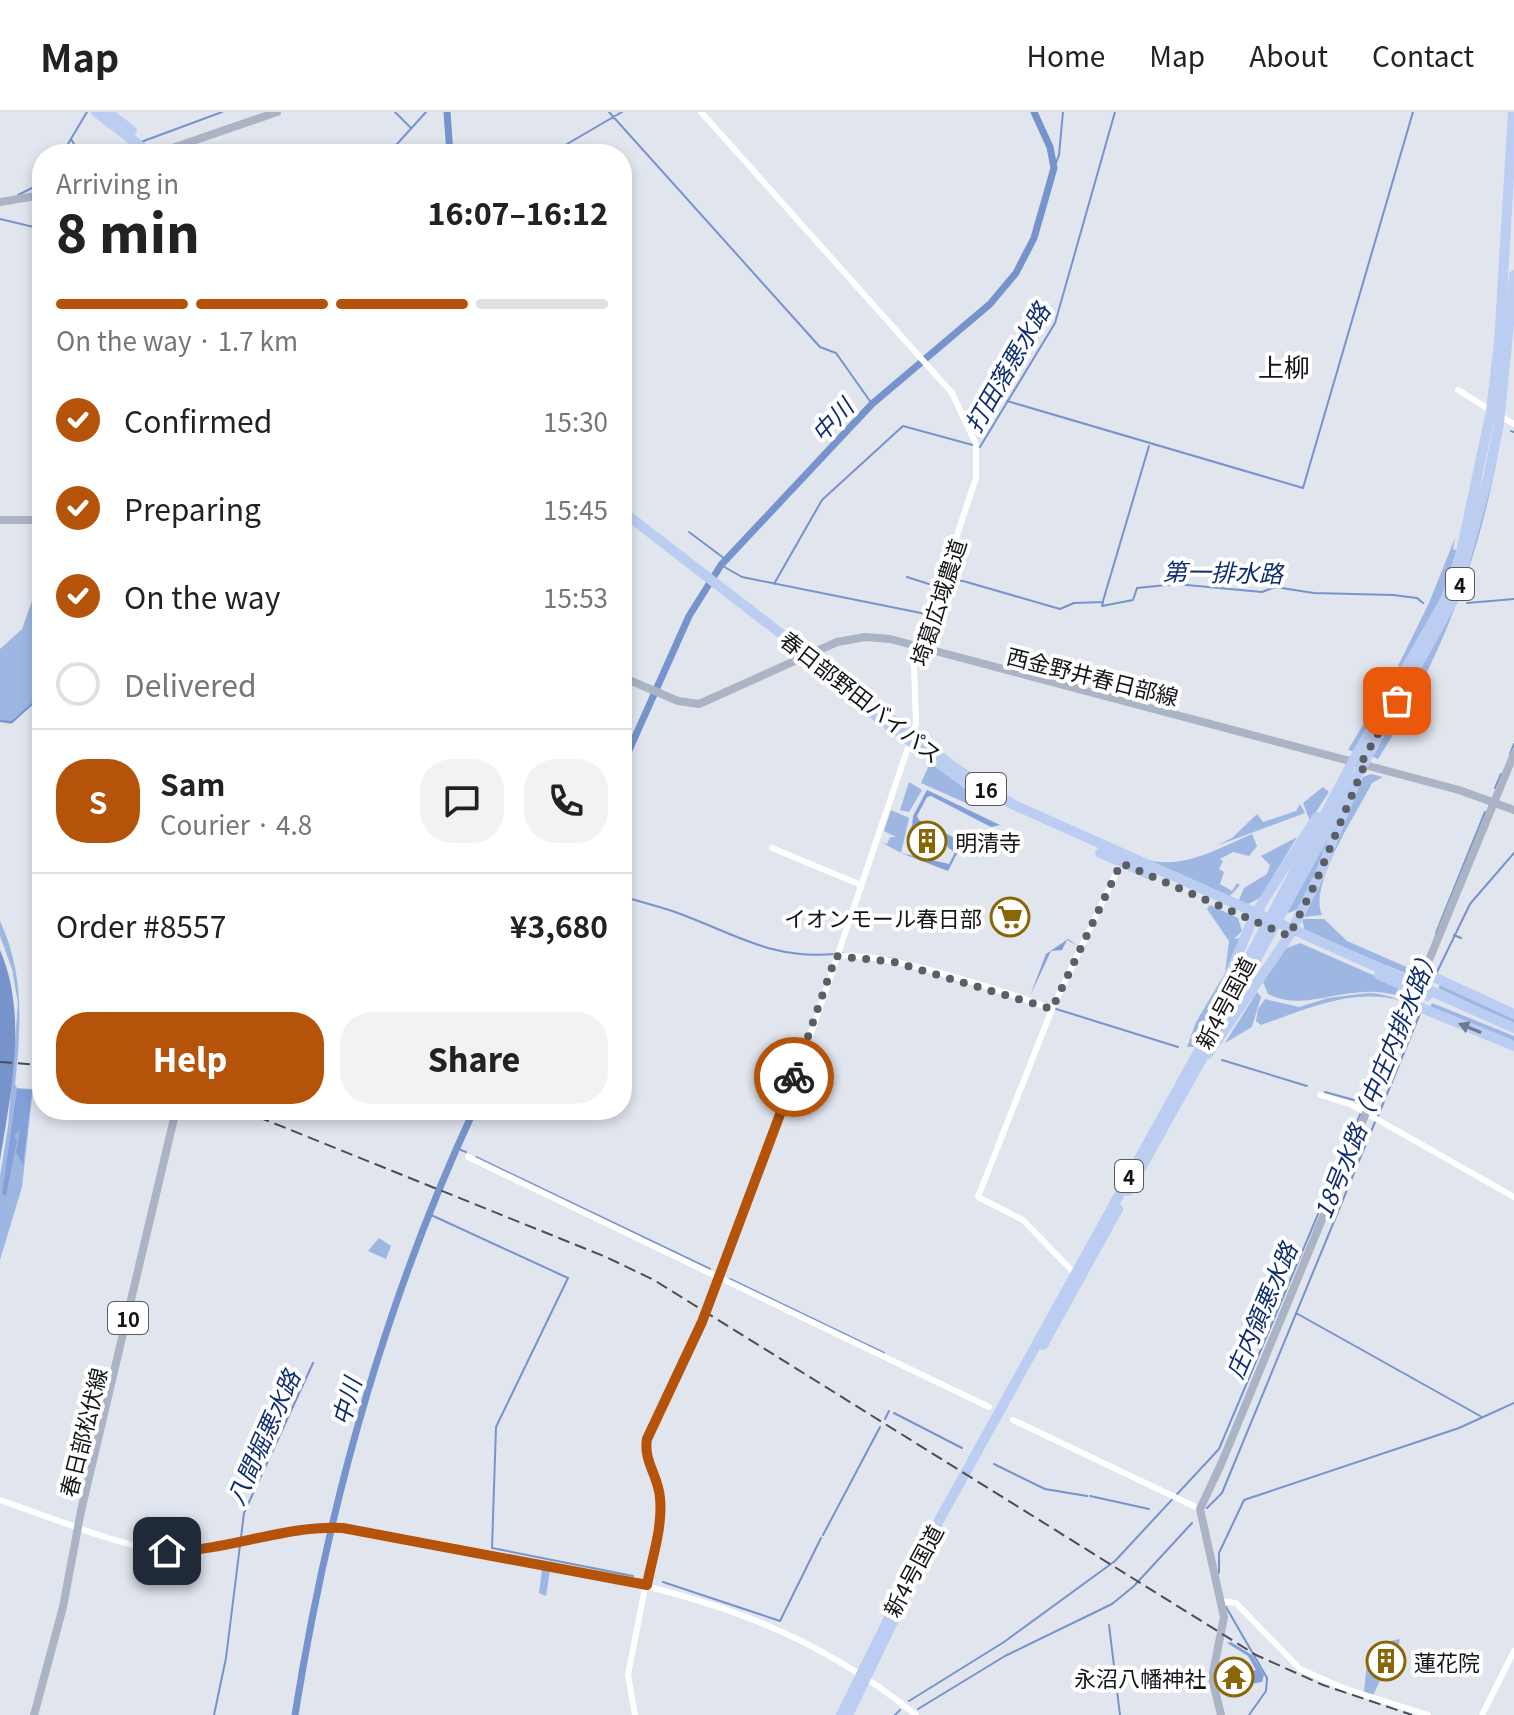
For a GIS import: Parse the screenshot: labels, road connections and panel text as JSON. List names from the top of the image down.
{
  "streets": {
    "highway": [
      "4",
      "春日部野田バイパス",
      "16",
      "新4号国道"
    ],
    "main road": ["西金野井春日部線", "10", "春日部松伏線"],
    "street": ["埼葛広域農道"]
  },
  "crossings": [
    ["4", "西金野井春日部線"],
    ["4", "春日部野田バイパス"],
    ["4", "新4号国道"],
    ["埼葛広域農道", "西金野井春日部線"],
    ["埼葛広域農道", "春日部野田バイパス"],
    ["西金野井春日部線", "春日部野田バイパス"],
    ["西金野井春日部線", "新4号国道"]
  ],
  "districts": ["上柳"],
  "water": [
    "打田落悪水路",
    "中川",
    "第一排水路",
    "18号水路（中庄内排水路）",
    "庄内領悪水路",
    "八間堀悪水路"
  ],
  "places": {
    "building": ["明清寺", "蓮花院"],
    "supermarket": ["イオンモール春日部"],
    "temple": ["永沼八幡神社"]
  },
  "page": {
    "header": "Map",
    "nav": [
      "Home",
      "Map",
      "About",
      "Contact"
    ],
    "heading": ["8 min", "Arriving in", "16:07–16:12"],
    "panel": [
      "Sam",
      "Courier · 4.8",
      "Order #8557",
      "¥3,680"
    ],
    "bar": "On the way · 1.7 km",
    "list": [
      ["Confirmed", "15:30"],
      ["Preparing", "15:45"],
      ["On the way", "15:53"],
      "Delivered"
    ],
    "round": "S",
    "buttons": ["Help", "Share"]
  }
}
